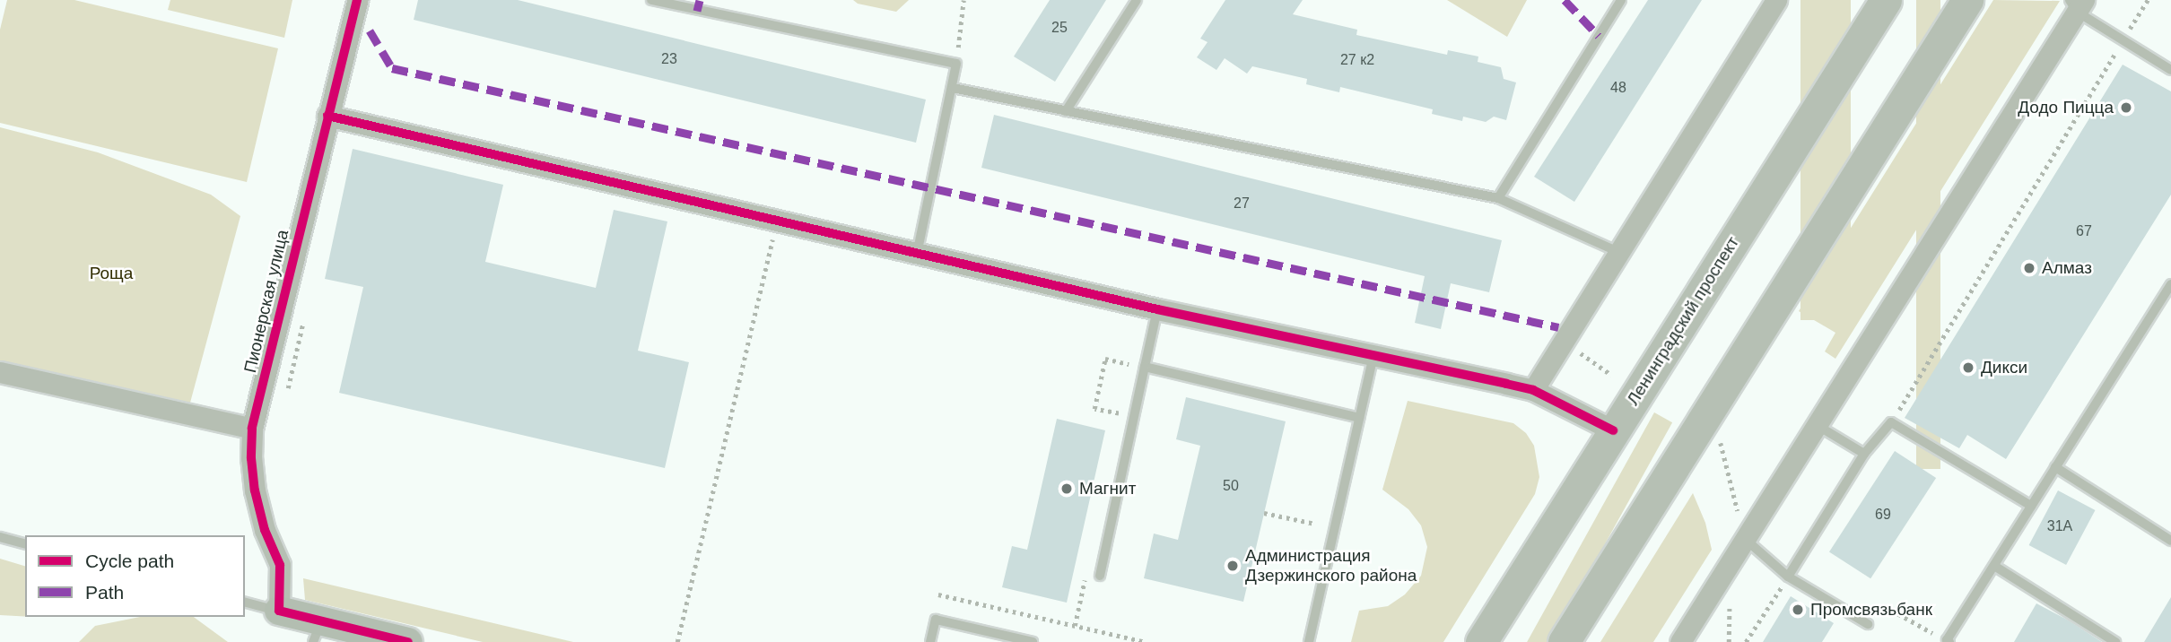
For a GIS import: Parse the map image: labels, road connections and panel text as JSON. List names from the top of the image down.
{
  "streets": {
    "main road": ["Ленинградский проспект"],
    "street": ["Пионерская улица"]
  },
  "parks": ["Роща"],
  "places": [
    "Додо Пицца",
    "Алмаз",
    "Дикси",
    "Магнит",
    "Администрация Дзержинского района",
    "Промсвязьбанк"
  ],
  "house_numbers": [
    "25",
    "23",
    "27 к2",
    "48",
    "27",
    "67",
    "50",
    "69",
    "31А"
  ],
  "legend": ["Cycle path", "Path"]
}
